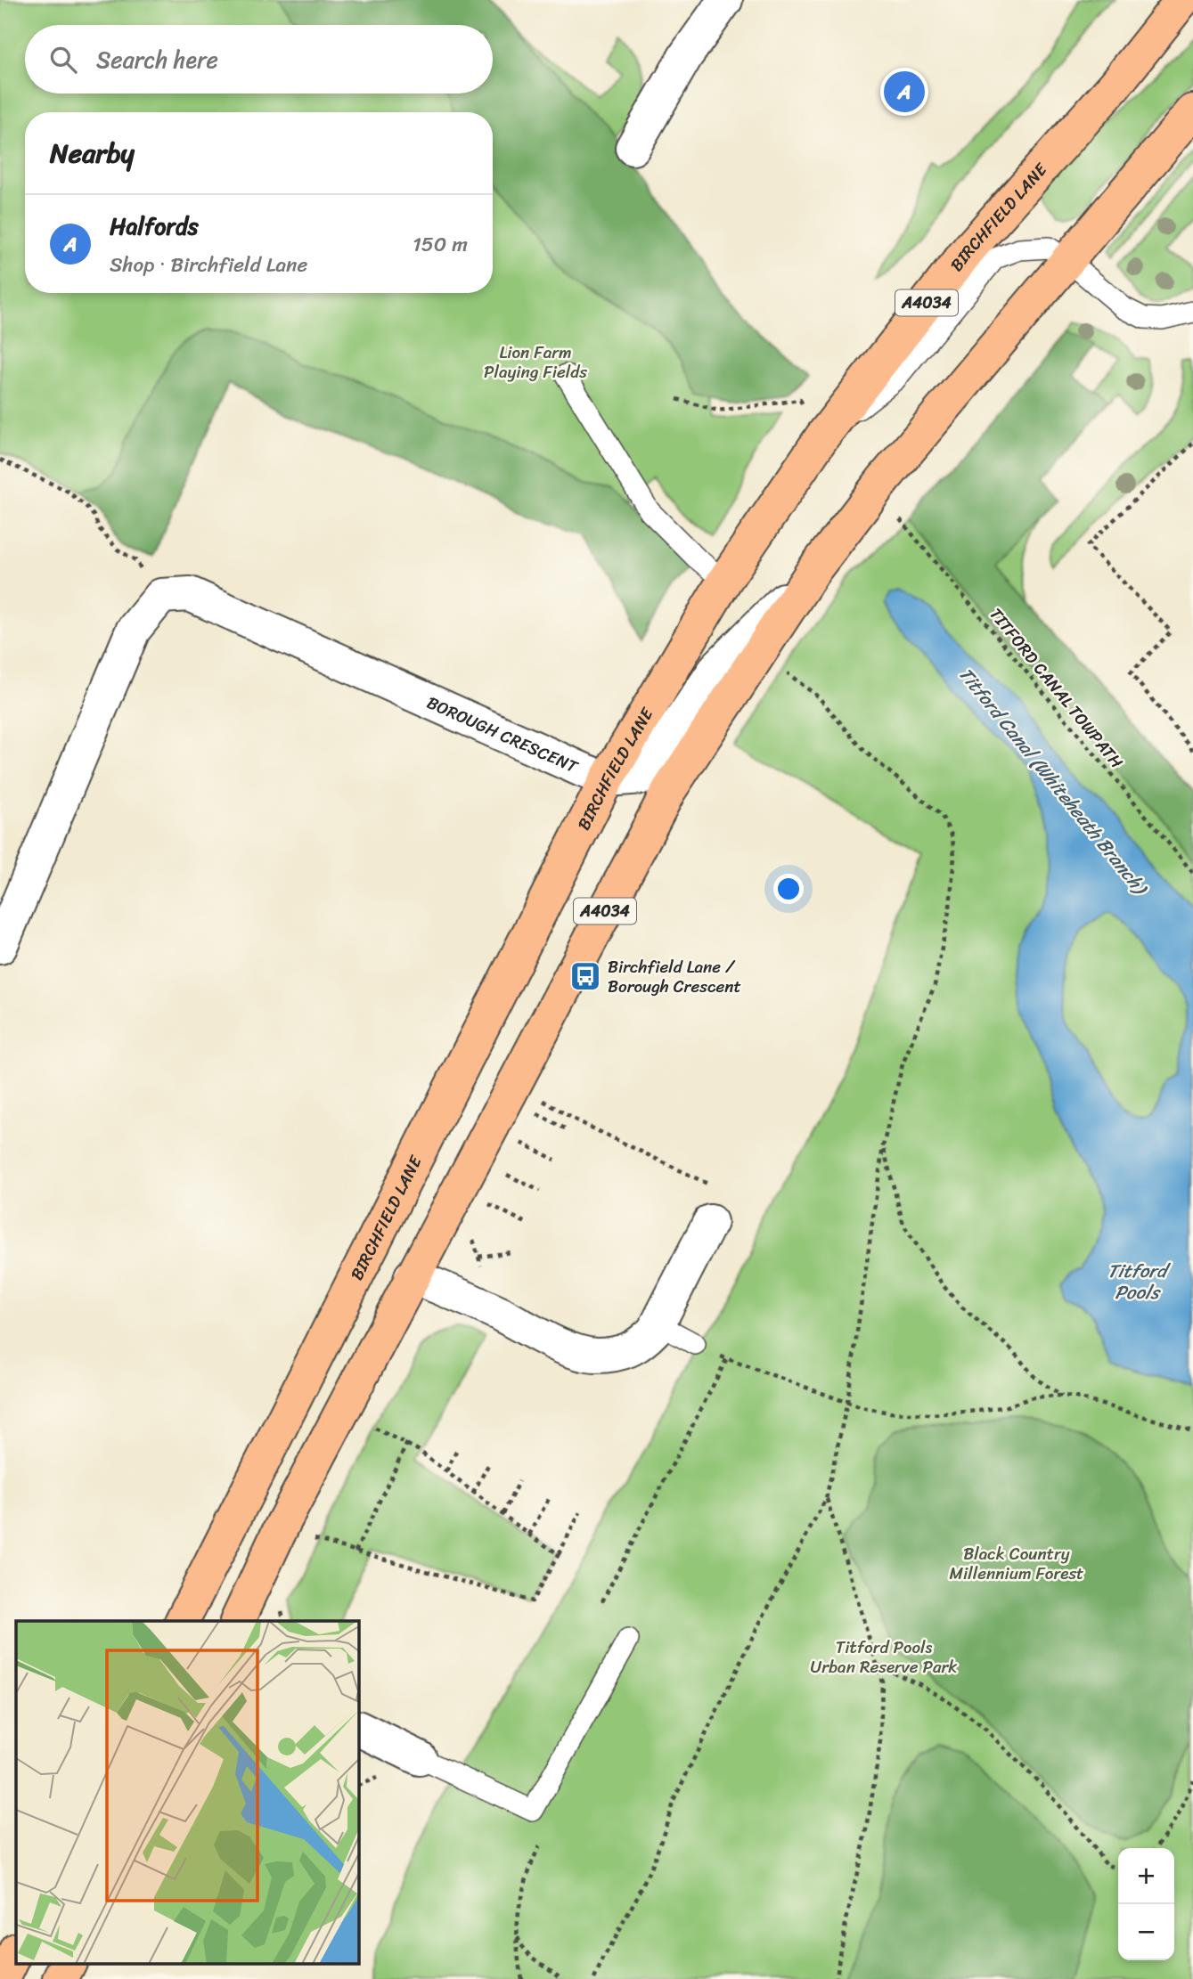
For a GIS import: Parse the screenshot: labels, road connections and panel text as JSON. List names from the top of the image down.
{
  "streets": {
    "main road": ["BIRCHFIELD LANE", "A4034"],
    "street": ["BOROUGH CRESCENT"],
    "path": ["TITFORD CANAL TOWPATH"]
  },
  "crossings": [
    ["BIRCHFIELD LANE", "BOROUGH CRESCENT"],
    ["A4034", "BOROUGH CRESCENT"]
  ],
  "water": ["Titford Canal (Whiteheath Branch)", "Titford Pools"],
  "parks": ["Lion Farm Playing Fields", "Black Country Millennium Forest", "Titford Pools Urban Reserve Park"],
  "places": {
    "bus stop": ["Birchfield Lane / Borough Crescent"]
  },
  "page": {
    "search": "Search here",
    "pins": "A",
    "heading": "Nearby",
    "list": [
      {
        "mark": "A",
        "name": "Halfords",
        "note": "Shop · Birchfield Lane",
        "value": "150 m"
      }
    ],
    "map_buttons": ["+", "−"]
  }
}
